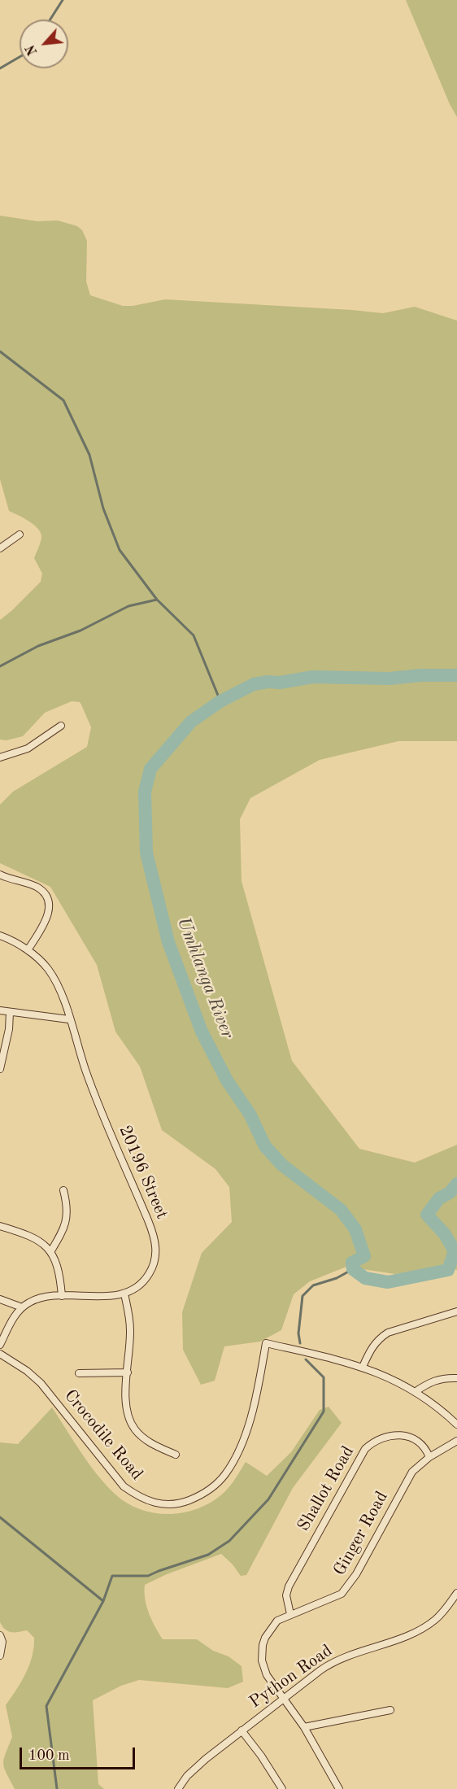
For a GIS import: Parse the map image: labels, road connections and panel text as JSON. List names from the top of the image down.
{
  "streets": {
    "street": [
      "20196 Street",
      "Crocodile Road",
      "Shallot Road",
      "Ginger Road",
      "Python Road"
    ]
  },
  "crossings": [
    ["Shallot Road", "Ginger Road"],
    ["Ginger Road", "Python Road"]
  ],
  "water": ["Umhlanga River"],
  "scale_bar": "100 m",
  "north": "bottom left"
}
